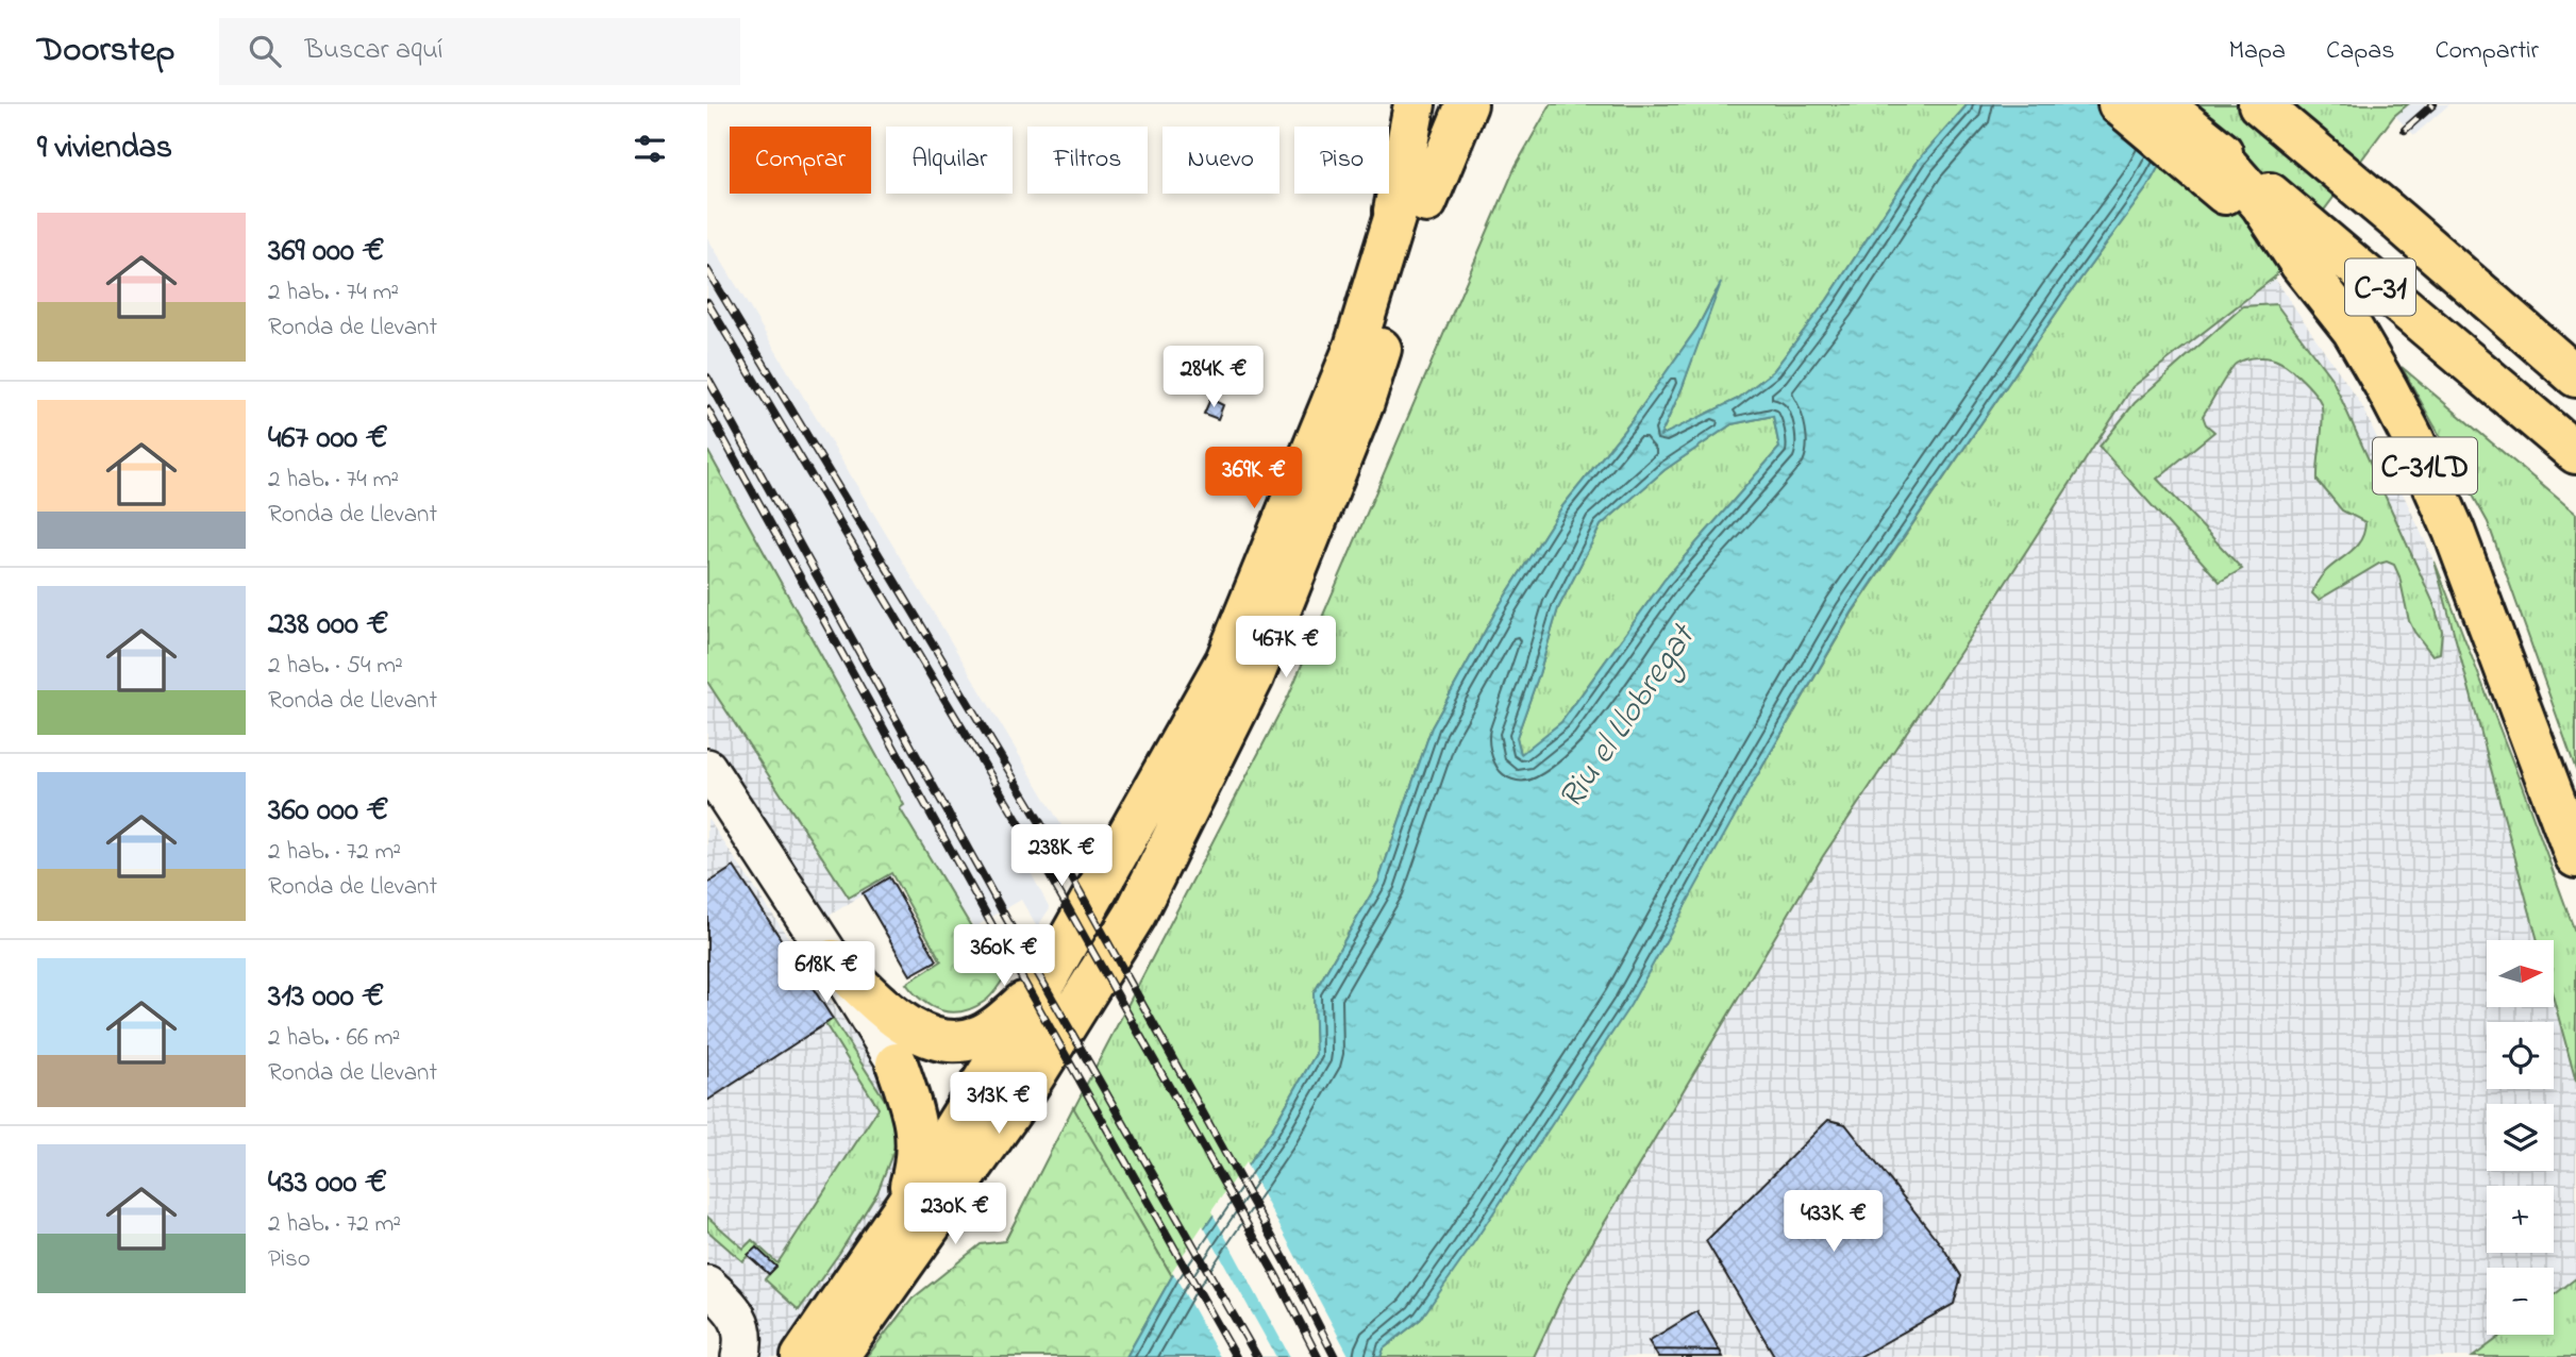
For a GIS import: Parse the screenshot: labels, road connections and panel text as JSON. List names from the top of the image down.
{
  "streets": {
    "main road": ["C-31", "C-31LD"]
  },
  "crossings": [
    ["C-31", "C-31LD"]
  ],
  "water": ["Riu el Llobregat"],
  "north": "right",
  "page": {
    "header": "Doorstep",
    "search": "Buscar aquí",
    "nav": ["Mapa", "Capas", "Compartir"],
    "heading": "9 viviendas",
    "chip": [
      "Comprar",
      "Alquilar",
      "Filtros",
      "Nuevo",
      "Piso"
    ],
    "list": [
      {
        "name": "369 000 €",
        "note": "2 hab. · 74 m² · Ronda de Llevant"
      },
      {
        "name": "467 000 €",
        "note": "2 hab. · 74 m² · Ronda de Llevant"
      },
      {
        "name": "238 000 €",
        "note": "2 hab. · 54 m² · Ronda de Llevant"
      },
      {
        "name": "360 000 €",
        "note": "2 hab. · 72 m² · Ronda de Llevant"
      },
      {
        "name": "313 000 €",
        "note": "2 hab. · 66 m² · Ronda de Llevant"
      },
      {
        "name": "433 000 €",
        "note": "2 hab. · 72 m² · Piso"
      }
    ],
    "price": [
      "284K €",
      "369K €",
      "467K €",
      "238K €",
      "360K €",
      "618K €",
      "313K €",
      "230K €",
      "433K €"
    ],
    "map_buttons": ["+", "−"]
  }
}
